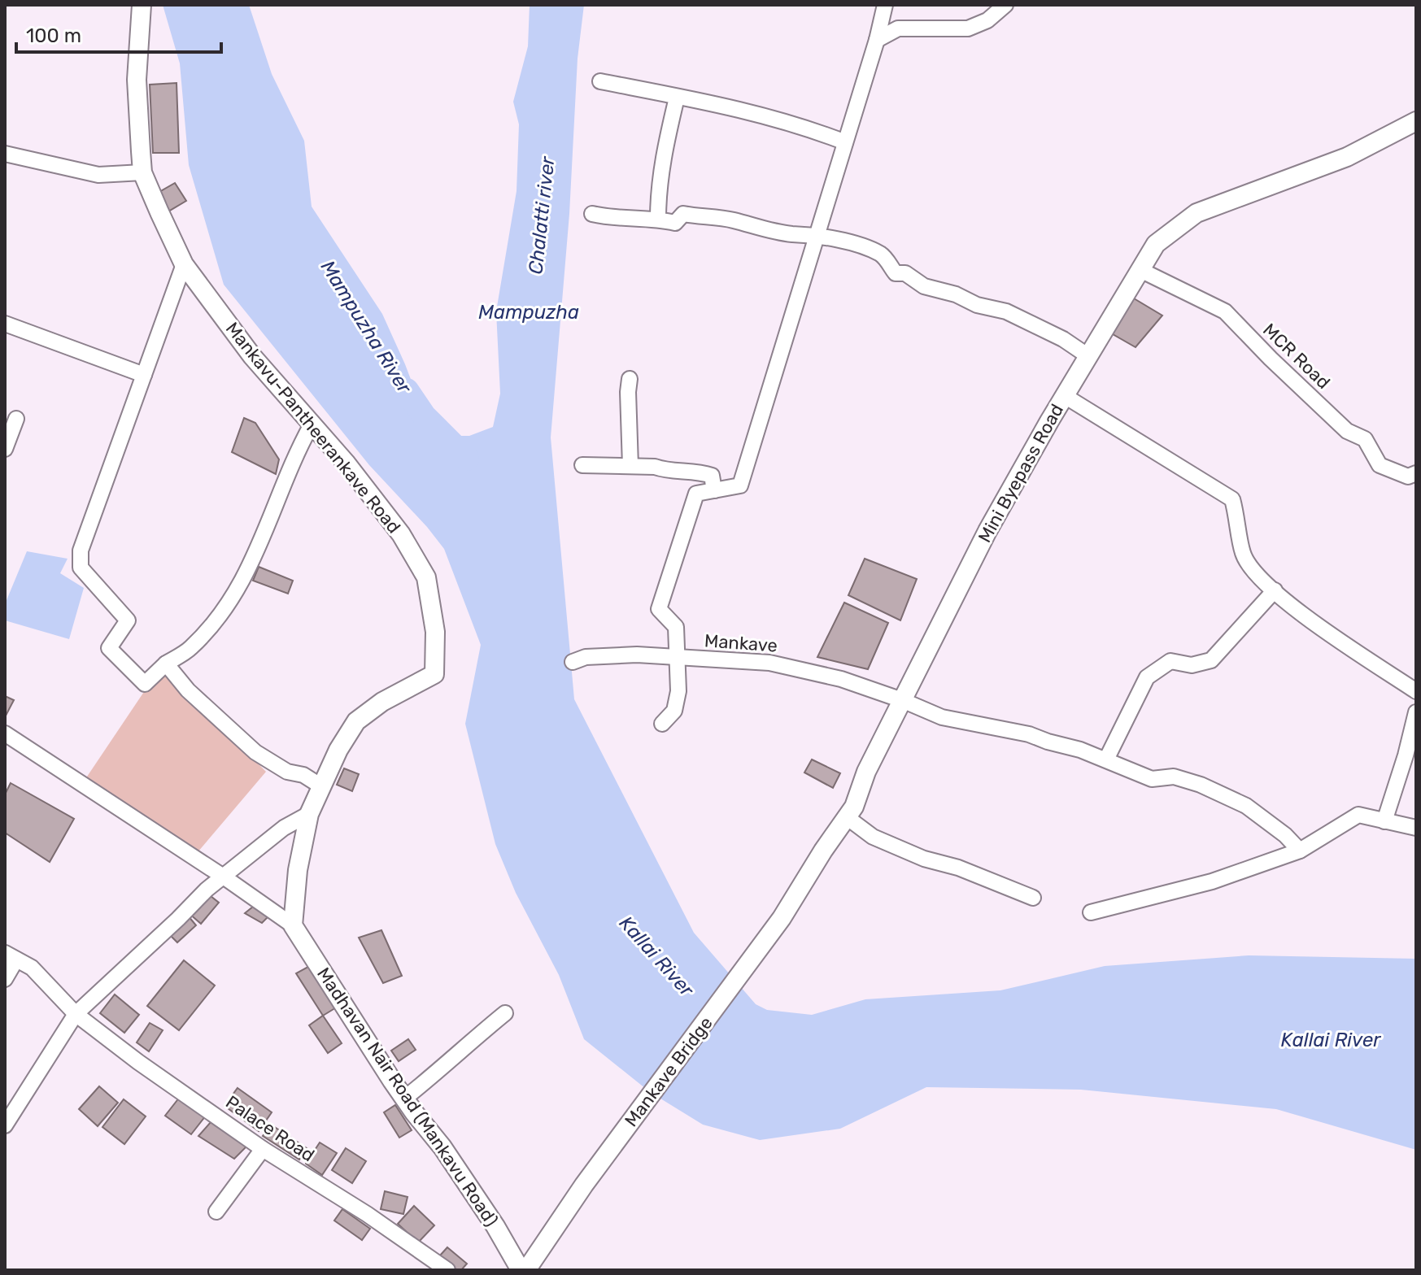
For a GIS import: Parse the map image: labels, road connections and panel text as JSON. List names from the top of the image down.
{
  "streets": {
    "main road": [
      "Mankavu-Pantheerankave Road",
      "Mini Byepass Road",
      "Mankave Bridge",
      "Madhavan Nair Road (Mankavu Road)"
    ],
    "street": ["MCR Road", "Mankave", "Palace Road"]
  },
  "crossings": [
    ["MCR Road", "Mini Byepass Road"],
    ["Mankavu-Pantheerankave Road", "Madhavan Nair Road (Mankavu Road)"],
    ["Mini Byepass Road", "Mankave"],
    ["Mini Byepass Road", "Mankave Bridge"]
  ],
  "water": [
    "Chalatti river",
    "Mampuzha",
    "Mampuzha River",
    "Kallai River"
  ],
  "scale_bar": "100 m"
}
